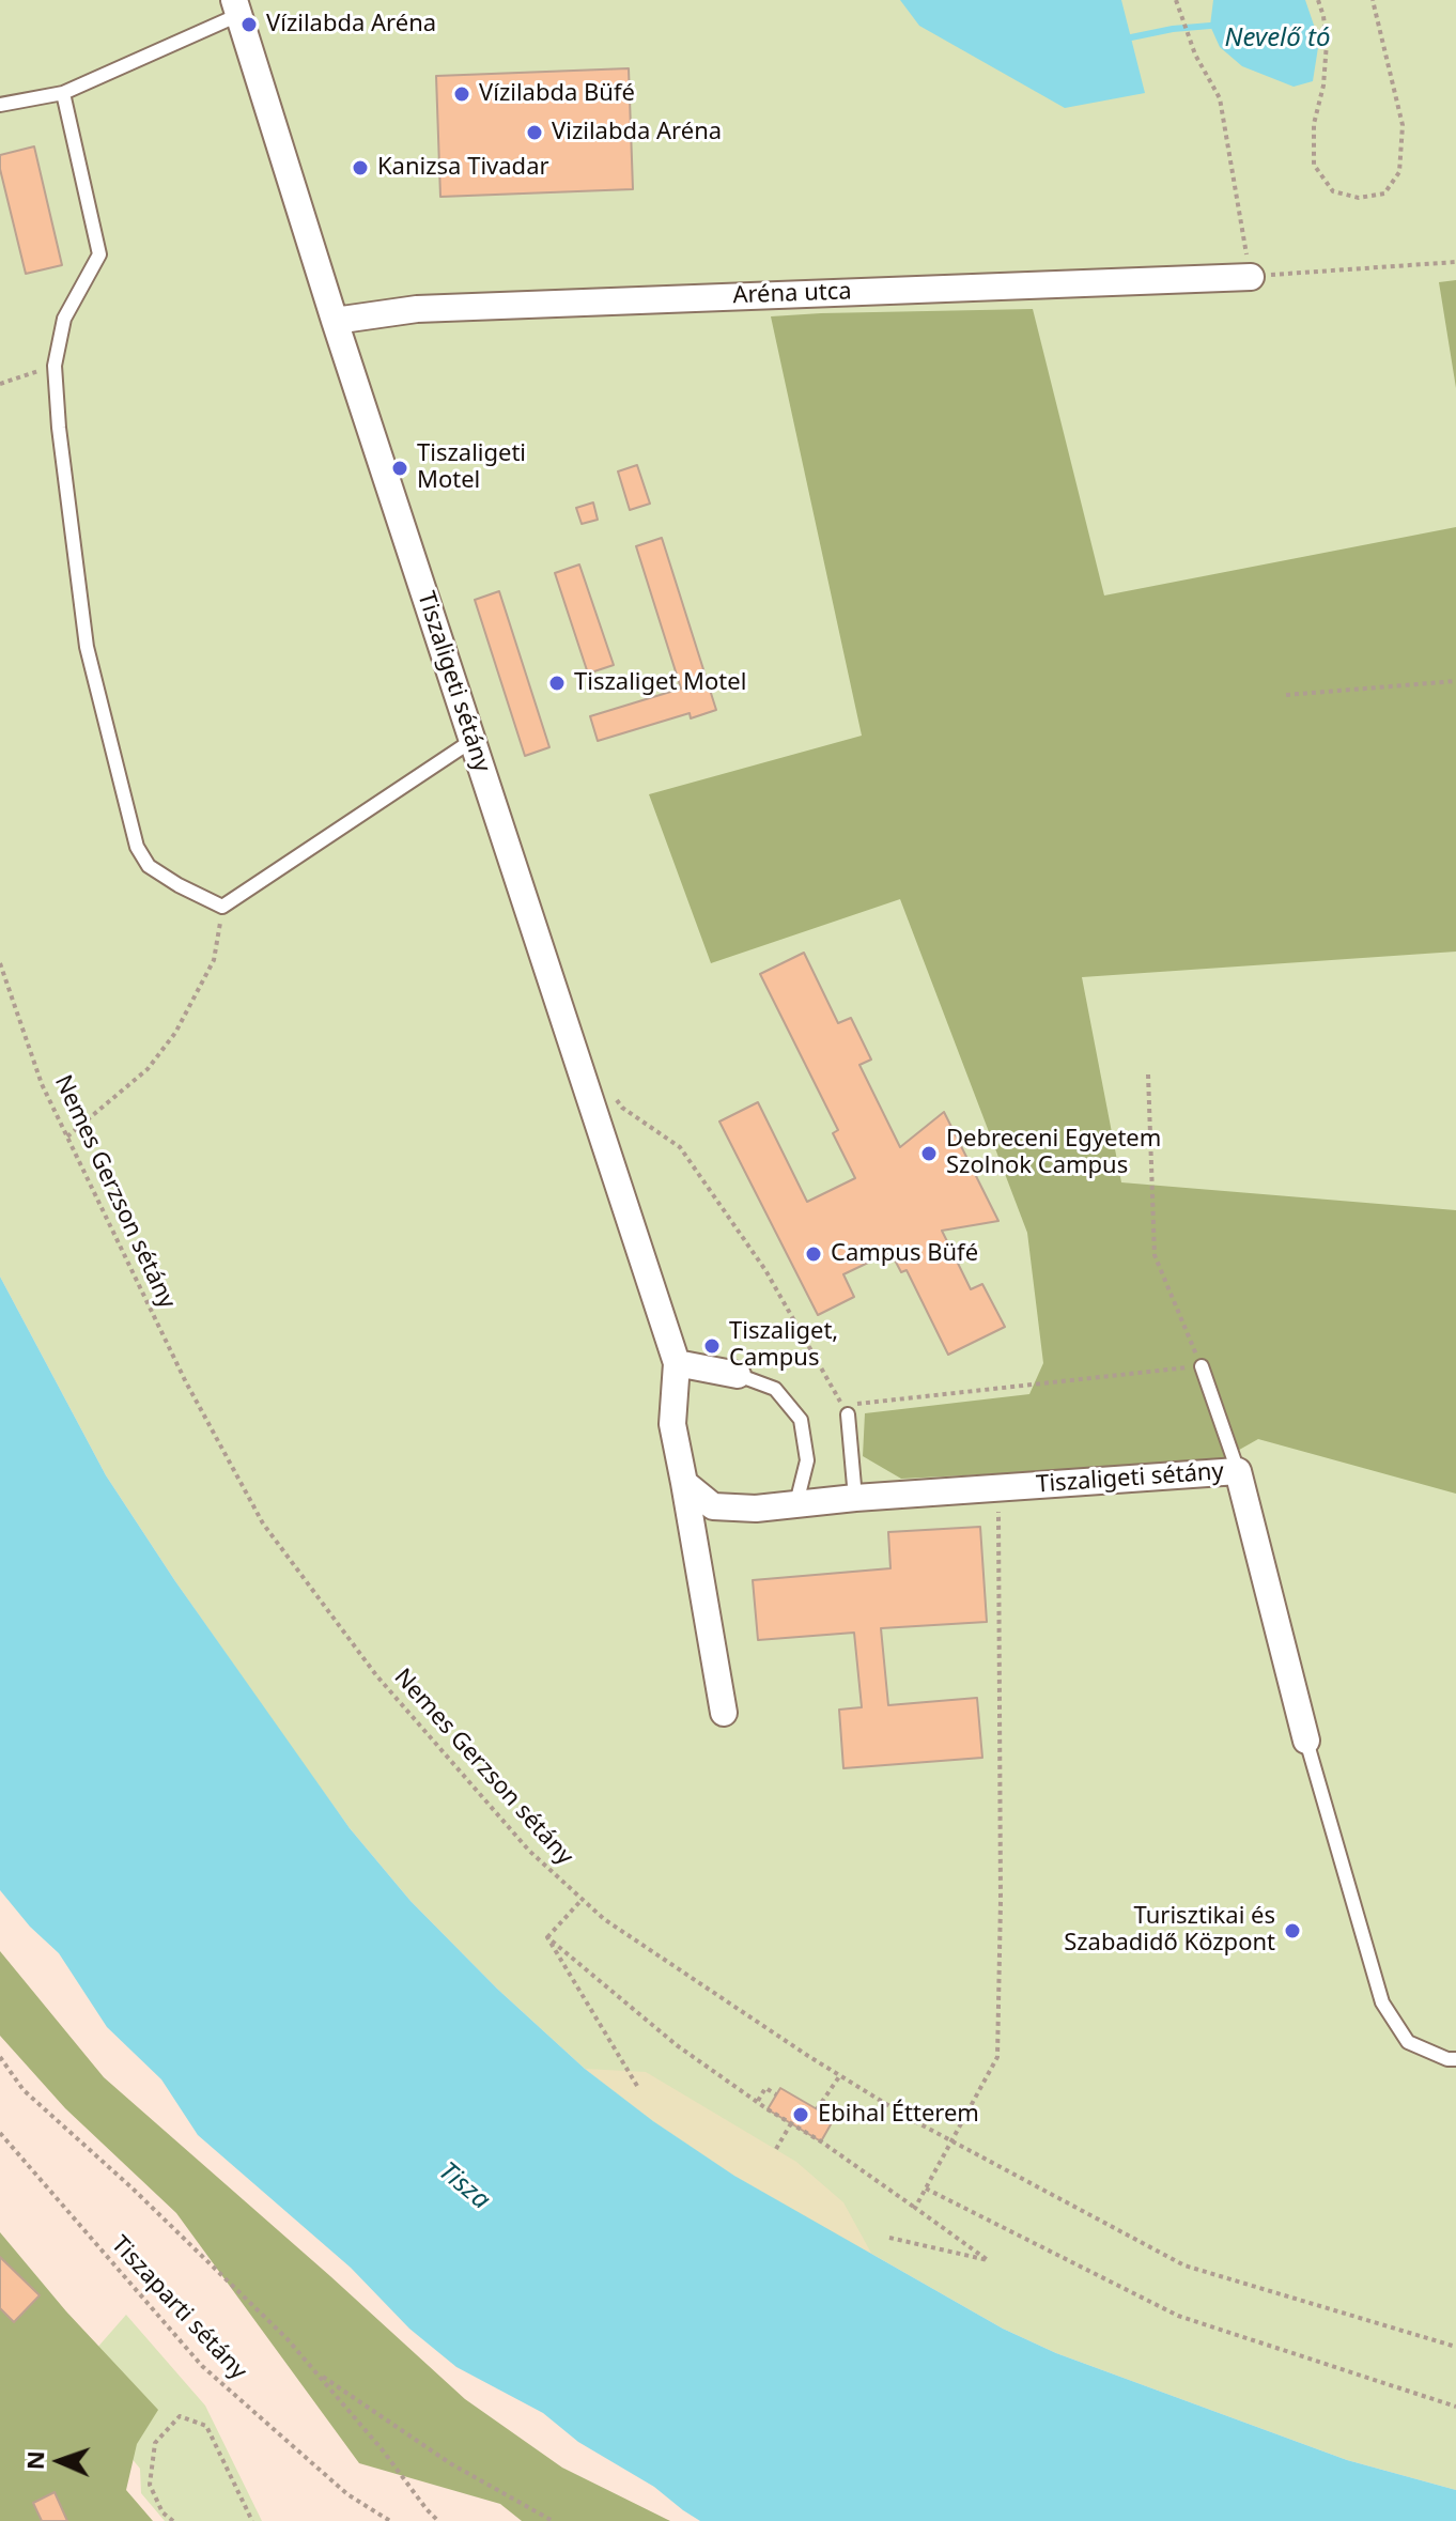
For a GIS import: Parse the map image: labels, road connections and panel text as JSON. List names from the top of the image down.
{
  "streets": {
    "street": ["Aréna utca", "Tiszaligeti sétány"],
    "path": ["Nemes Gerzson sétány", "Tiszaparti sétány"]
  },
  "crossings": [
    ["Aréna utca", "Tiszaligeti sétány"]
  ],
  "water": ["Nevelő tó", "Tisza"],
  "places": [
    "Vízilabda Aréna",
    "Vízilabda Büfé",
    "Vizilabda Aréna",
    "Kanizsa Tivadar",
    "Tiszaligeti Motel",
    "Tiszaliget Motel",
    "Debreceni Egyetem Szolnok Campus",
    "Campus Büfé",
    "Tiszaliget, Campus",
    "Turisztikai és Szabadidő Központ",
    "Ebihal Étterem"
  ],
  "north": "left"
}
